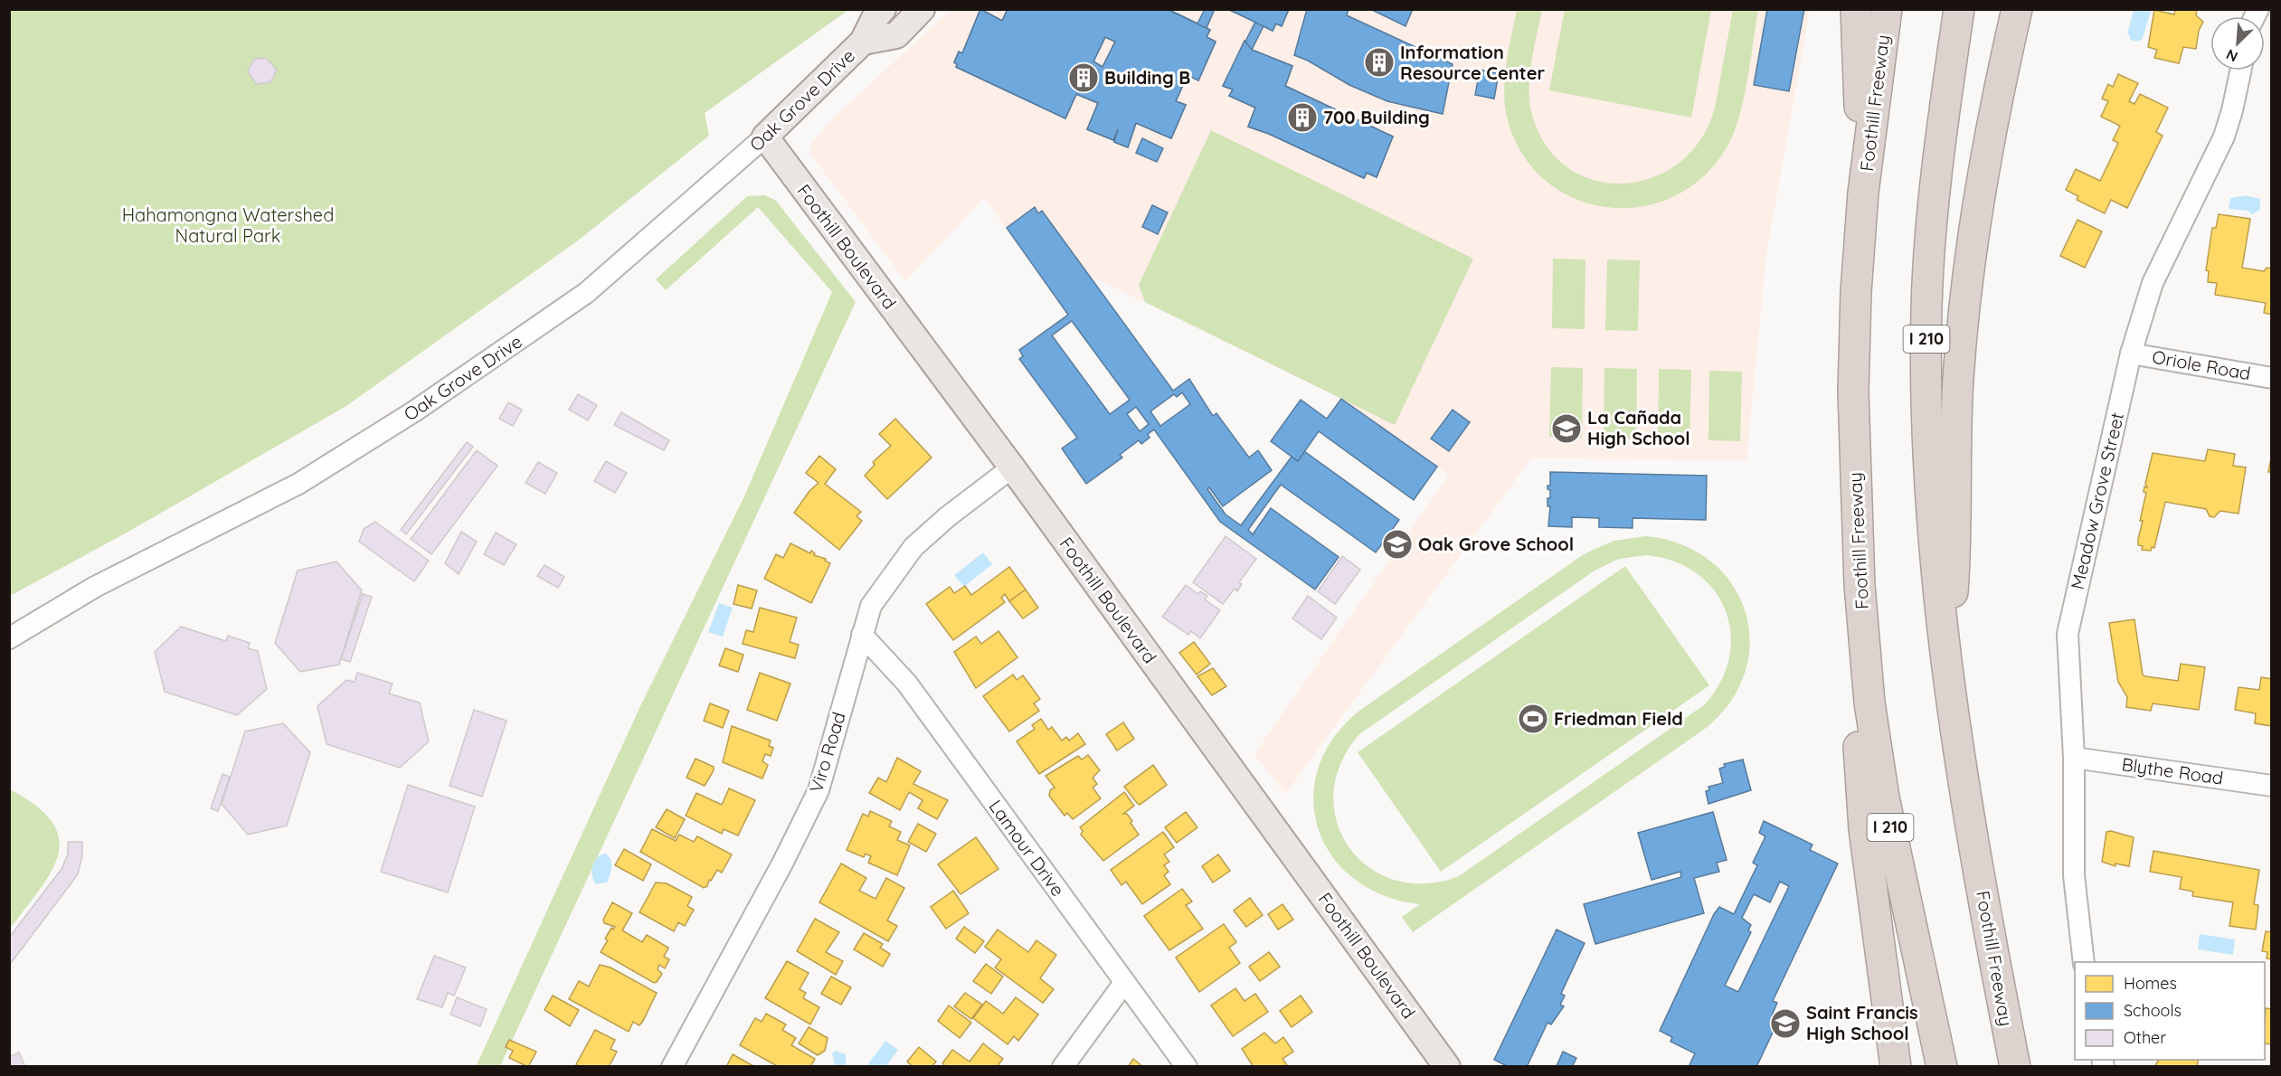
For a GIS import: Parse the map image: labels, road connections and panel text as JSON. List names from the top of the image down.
{
  "streets": {
    "highway": ["Foothill Freeway", "I 210"],
    "main road": ["Oak Grove Drive", "Foothill Boulevard"],
    "street": [
      "Oriole Road",
      "Meadow Grove Street",
      "Viro Road",
      "Blythe Road",
      "Lamour Drive"
    ]
  },
  "crossings": [
    ["Oak Grove Drive", "Foothill Boulevard"],
    ["Foothill Boulevard", "Viro Road"],
    ["Oriole Road", "Meadow Grove Street"],
    ["Meadow Grove Street", "Blythe Road"],
    ["Viro Road", "Lamour Drive"]
  ],
  "parks": ["Hahamongna Watershed Natural Park"],
  "places": {
    "building": ["Information Resource Center", "Building B", "700 Building"],
    "school or university": ["La Cañada High School", "Oak Grove School", "Saint Francis High School"],
    "sports": ["Friedman Field"]
  },
  "legend": ["Homes", "Schools", "Other"],
  "north": "bottom left"
}
